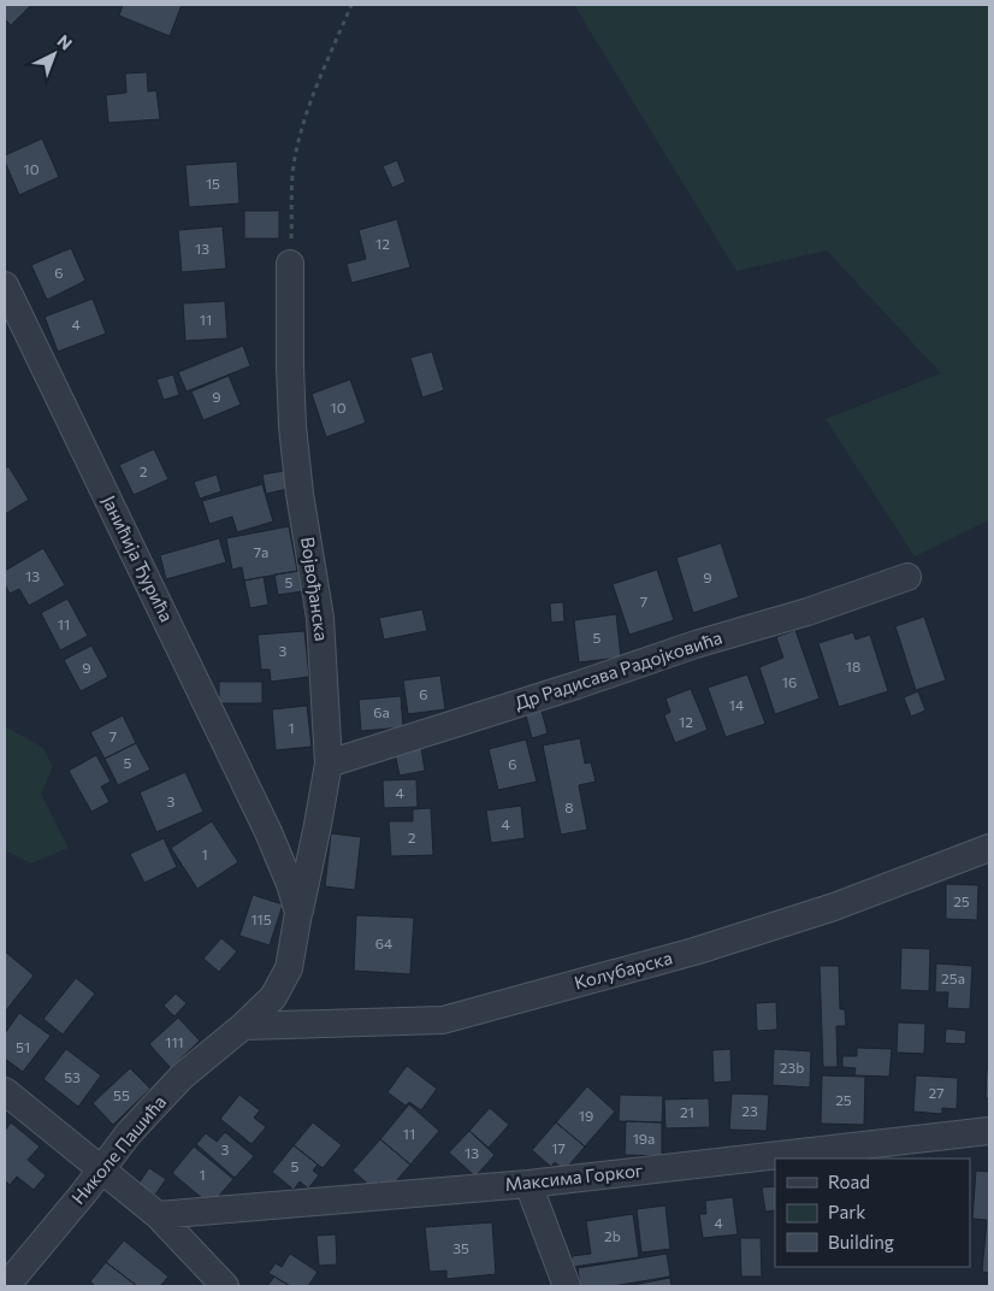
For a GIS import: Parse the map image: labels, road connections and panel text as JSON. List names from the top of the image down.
{
  "streets": {
    "street": [
      "Јанићија Ђурића",
      "Војвођанска",
      "Др Радисава Радојковића",
      "Колубарска",
      "Николе Пашића",
      "Максима Горког"
    ]
  },
  "crossings": [
    ["Јанићија Ђурића", "Војвођанска"],
    ["Јанићија Ђурића", "Колубарска"],
    ["Јанићија Ђурића", "Николе Пашића"],
    ["Војвођанска", "Др Радисава Радојковића"],
    ["Колубарска", "Николе Пашића"]
  ],
  "house_numbers": [
    "10",
    "15",
    "12",
    "13",
    "6",
    "11",
    "4",
    "9",
    "10",
    "2",
    "7a",
    "13",
    "9",
    "5",
    "7",
    "11",
    "5",
    "3",
    "18",
    "9",
    "16",
    "6",
    "14",
    "6a",
    "12",
    "1",
    "7",
    "5",
    "6",
    "4",
    "3",
    "8",
    "4",
    "2",
    "1",
    "25",
    "115",
    "64",
    "25a",
    "111",
    "51",
    "23b",
    "53",
    "27",
    "55",
    "25",
    "23",
    "21",
    "19",
    "11",
    "19a",
    "17",
    "3",
    "13",
    "5",
    "1",
    "4",
    "2b",
    "35"
  ],
  "legend": ["Road", "Park", "Building"],
  "north": "top right"
}
